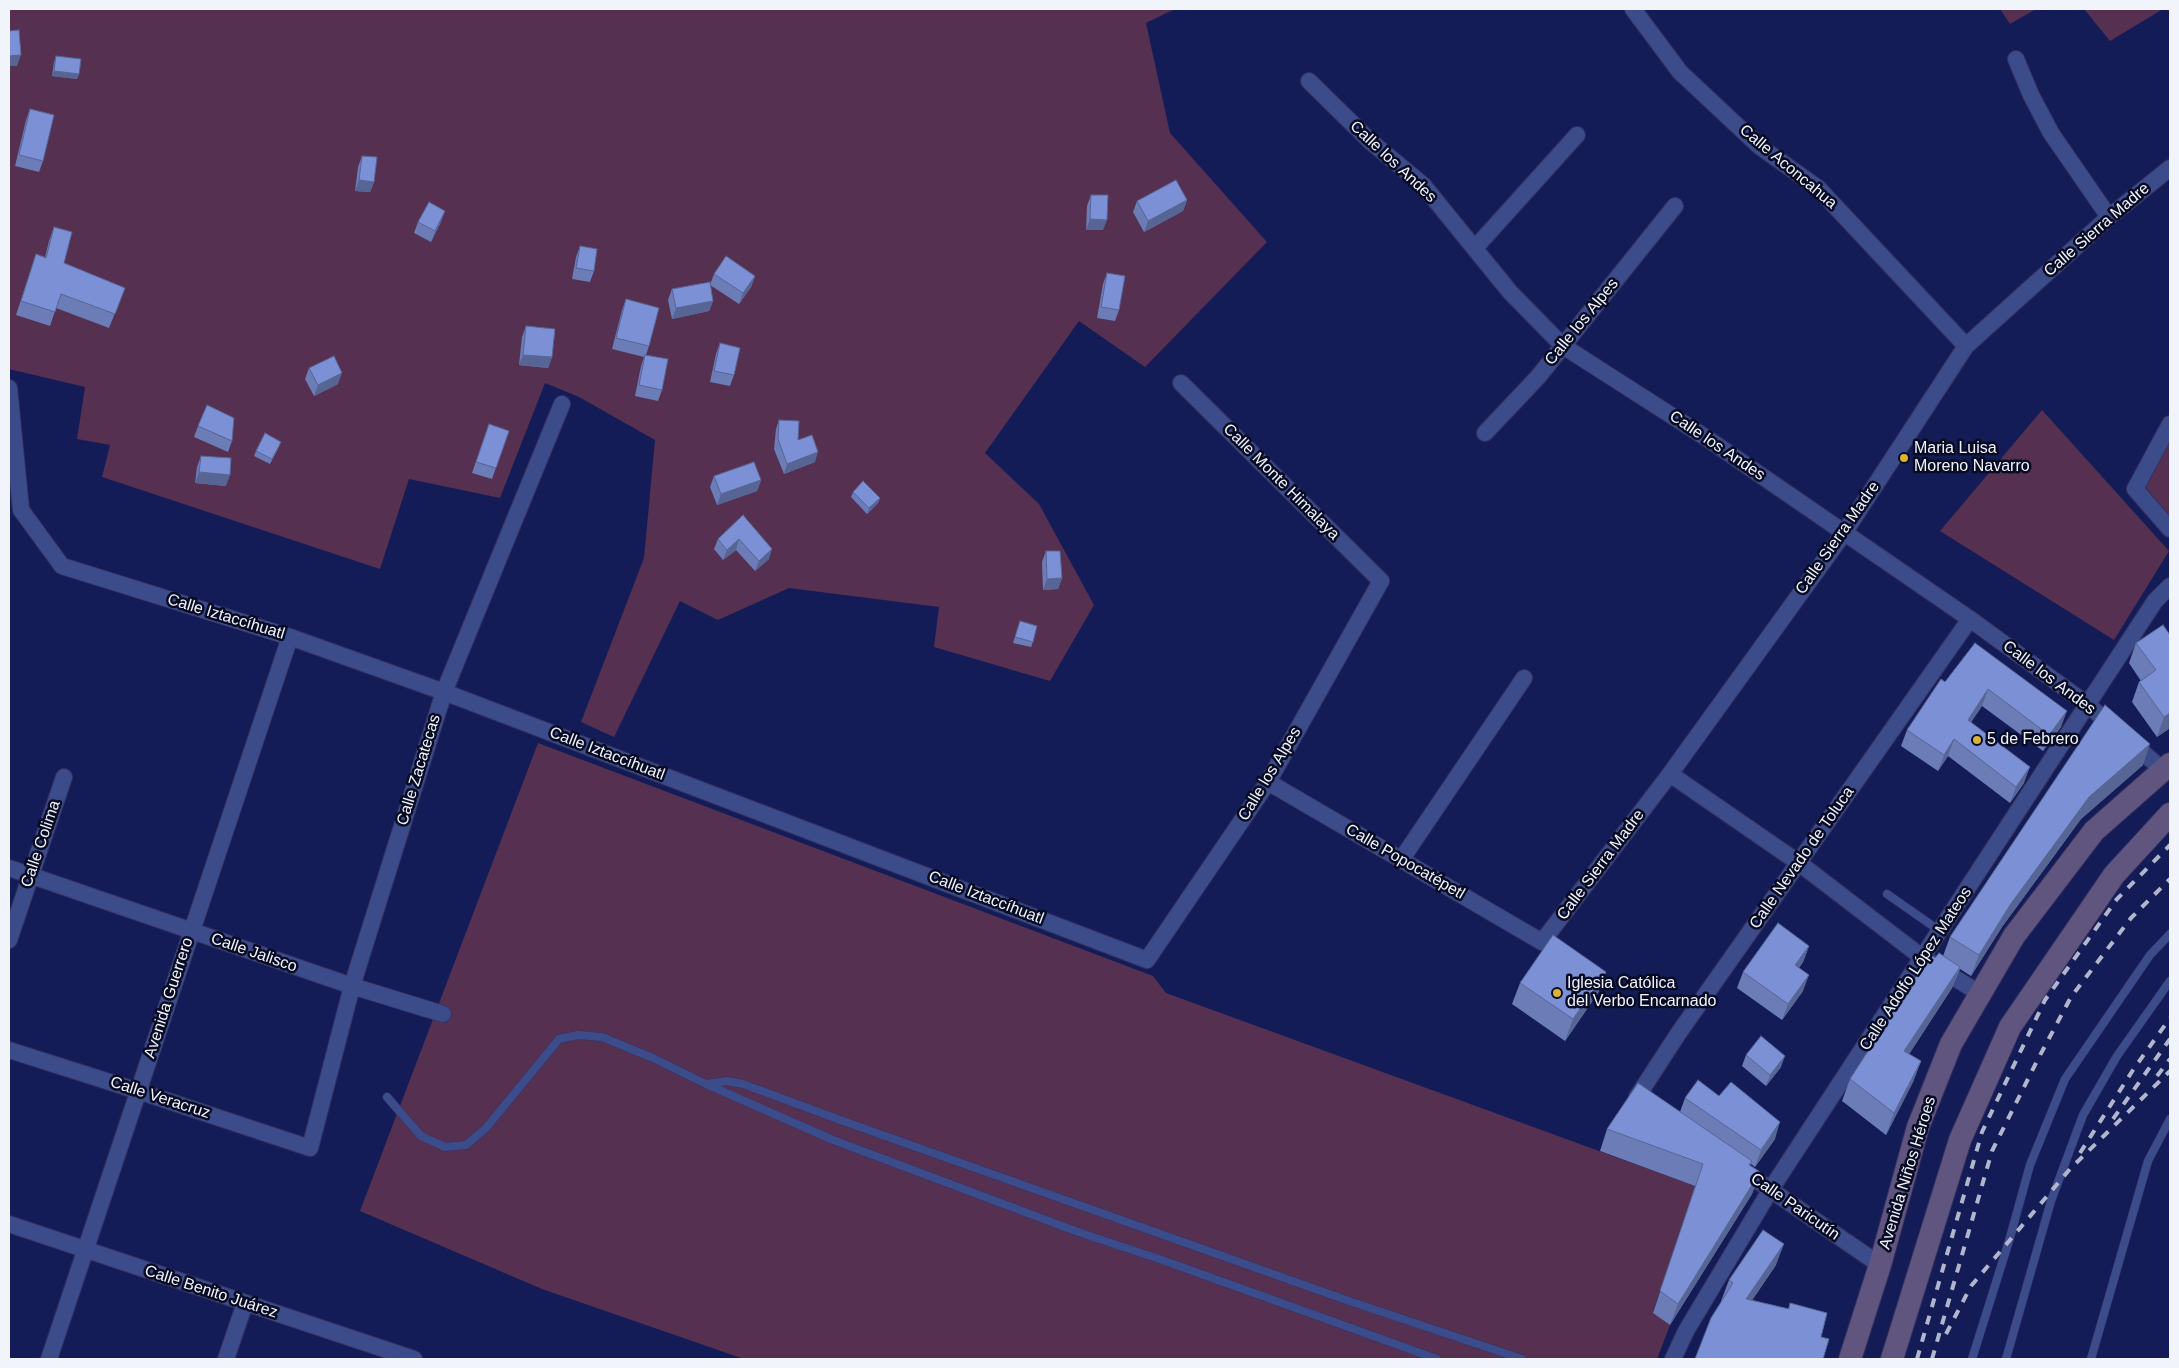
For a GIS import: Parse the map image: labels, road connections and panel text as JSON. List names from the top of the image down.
{
  "streets": {
    "main road": ["Avenida Niños Héroes"],
    "street": [
      "Calle los Andes",
      "Calle Aconcahua",
      "Calle Sierra Madre",
      "Calle los Alpes",
      "Calle Monte Himalaya",
      "Calle Iztaccíhuatl",
      "Calle Zacatecas",
      "Calle Colima",
      "Calle Nevado de Toluca",
      "Calle Popocatépetl",
      "Calle Jalisco",
      "Calle Adolfo López Mateos",
      "Avenida Guerrero",
      "Calle Veracruz",
      "Calle Paricutín",
      "Calle Benito Juárez"
    ]
  },
  "crossings": [
    ["Calle los Andes", "Calle Sierra Madre"],
    ["Calle los Andes", "Calle los Alpes"],
    ["Calle los Andes", "Calle Nevado de Toluca"],
    ["Calle los Andes", "Calle Adolfo López Mateos"],
    ["Calle los Andes", "Avenida Niños Héroes"],
    ["Calle Aconcahua", "Calle Sierra Madre"],
    ["Calle Sierra Madre", "Calle Popocatépetl"],
    ["Calle los Alpes", "Calle Monte Himalaya"],
    ["Calle los Alpes", "Calle Iztaccíhuatl"],
    ["Calle los Alpes", "Calle Popocatépetl"],
    ["Calle Iztaccíhuatl", "Calle Zacatecas"],
    ["Calle Iztaccíhuatl", "Avenida Guerrero"],
    ["Calle Zacatecas", "Calle Jalisco"],
    ["Calle Zacatecas", "Calle Veracruz"],
    ["Calle Colima", "Calle Jalisco"],
    ["Calle Jalisco", "Avenida Guerrero"],
    ["Calle Adolfo López Mateos", "Calle Paricutín"],
    ["Avenida Guerrero", "Calle Veracruz"],
    ["Avenida Guerrero", "Calle Benito Juárez"],
    ["Avenida Niños Héroes", "Calle Paricutín"]
  ],
  "places": ["Maria Luisa Moreno Navarro", "5 de Febrero", "Iglesia Católica del Verbo Encarnado"]
}
